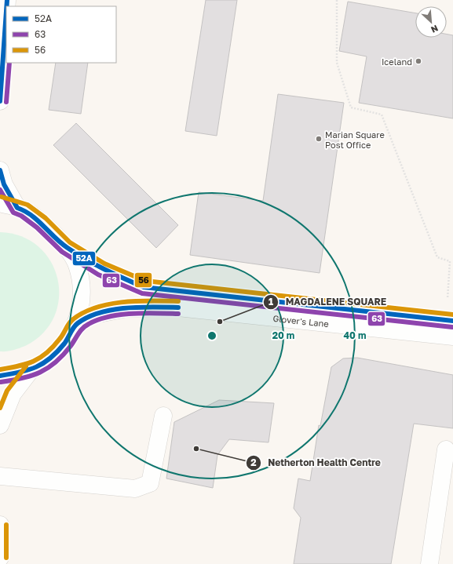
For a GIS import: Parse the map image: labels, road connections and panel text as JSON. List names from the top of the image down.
{
  "streets": {
    "street": ["Glover's Lane"]
  },
  "places": [
    "Iceland",
    "Marian Square Post Office",
    "MAGDALENE SQUARE",
    "Netherton Health Centre"
  ],
  "lines": ["transit line 52A", "transit line 63", "transit line 56"],
  "legend": ["52A", "63", "56"],
  "north": "bottom right",
  "rings": ["20 m", "40 m"]
}
